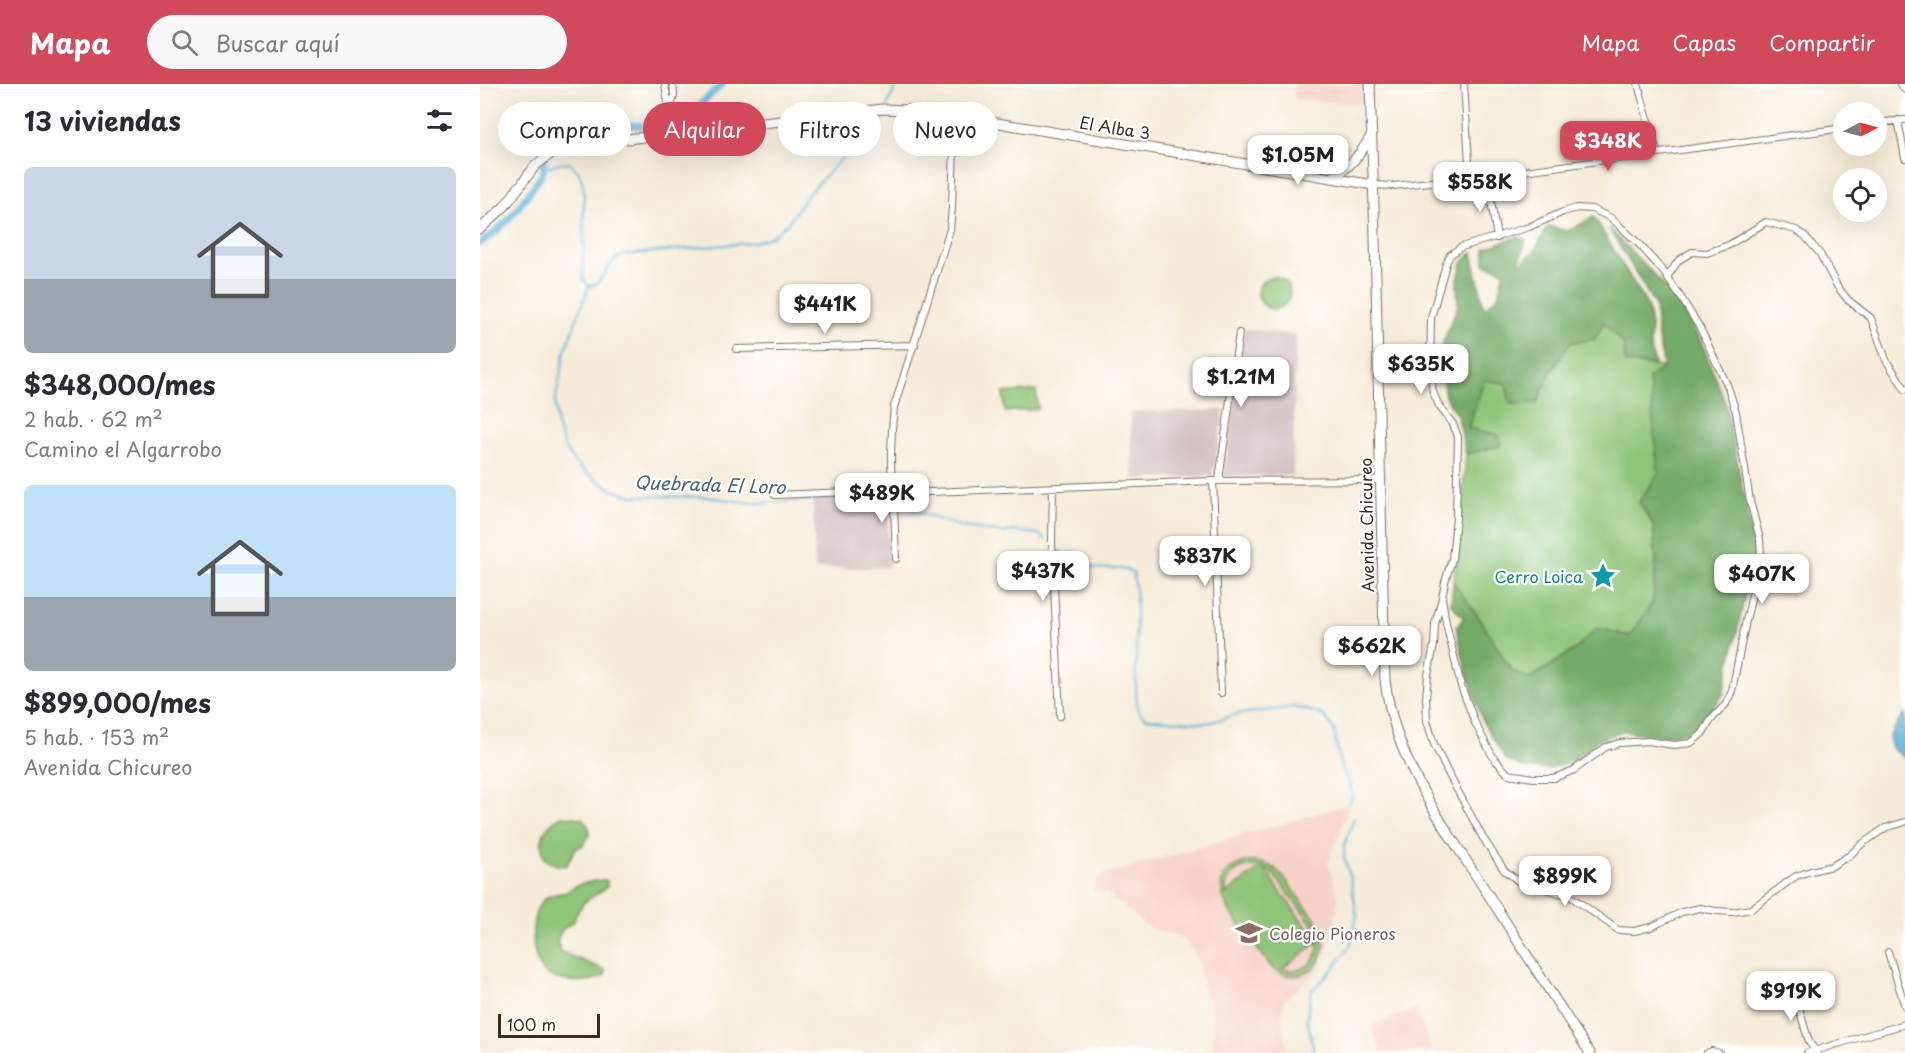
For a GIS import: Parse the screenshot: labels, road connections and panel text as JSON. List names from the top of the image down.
{
  "streets": {
    "main road": ["El Alba 3", "Avenida Chicureo"]
  },
  "crossings": [
    ["El Alba 3", "Avenida Chicureo"]
  ],
  "water": ["Quebrada El Loro"],
  "places": {
    "place": ["Cerro Loica"],
    "school or university": ["Colegio Pioneros"]
  },
  "scale_bar": "100 m",
  "north": "right",
  "page": {
    "header": "Mapa",
    "search": "Buscar aquí",
    "nav": ["Mapa", "Capas", "Compartir"],
    "heading": "13 viviendas",
    "chip": [
      "Comprar",
      "Alquilar",
      "Filtros",
      "Nuevo"
    ],
    "price": [
      "$348K",
      "$1.05M",
      "$558K",
      "$441K",
      "$635K",
      "$1.21M",
      "$489K",
      "$837K",
      "$437K",
      "$407K",
      "$662K",
      "$899K",
      "$919K"
    ],
    "list": [
      {
        "name": "$348,000/mes",
        "note": "2 hab. · 62 m² · Camino el Algarrobo"
      },
      {
        "name": "$899,000/mes",
        "note": "5 hab. · 153 m² · Avenida Chicureo"
      }
    ],
    "scale": "100 m"
  }
}
